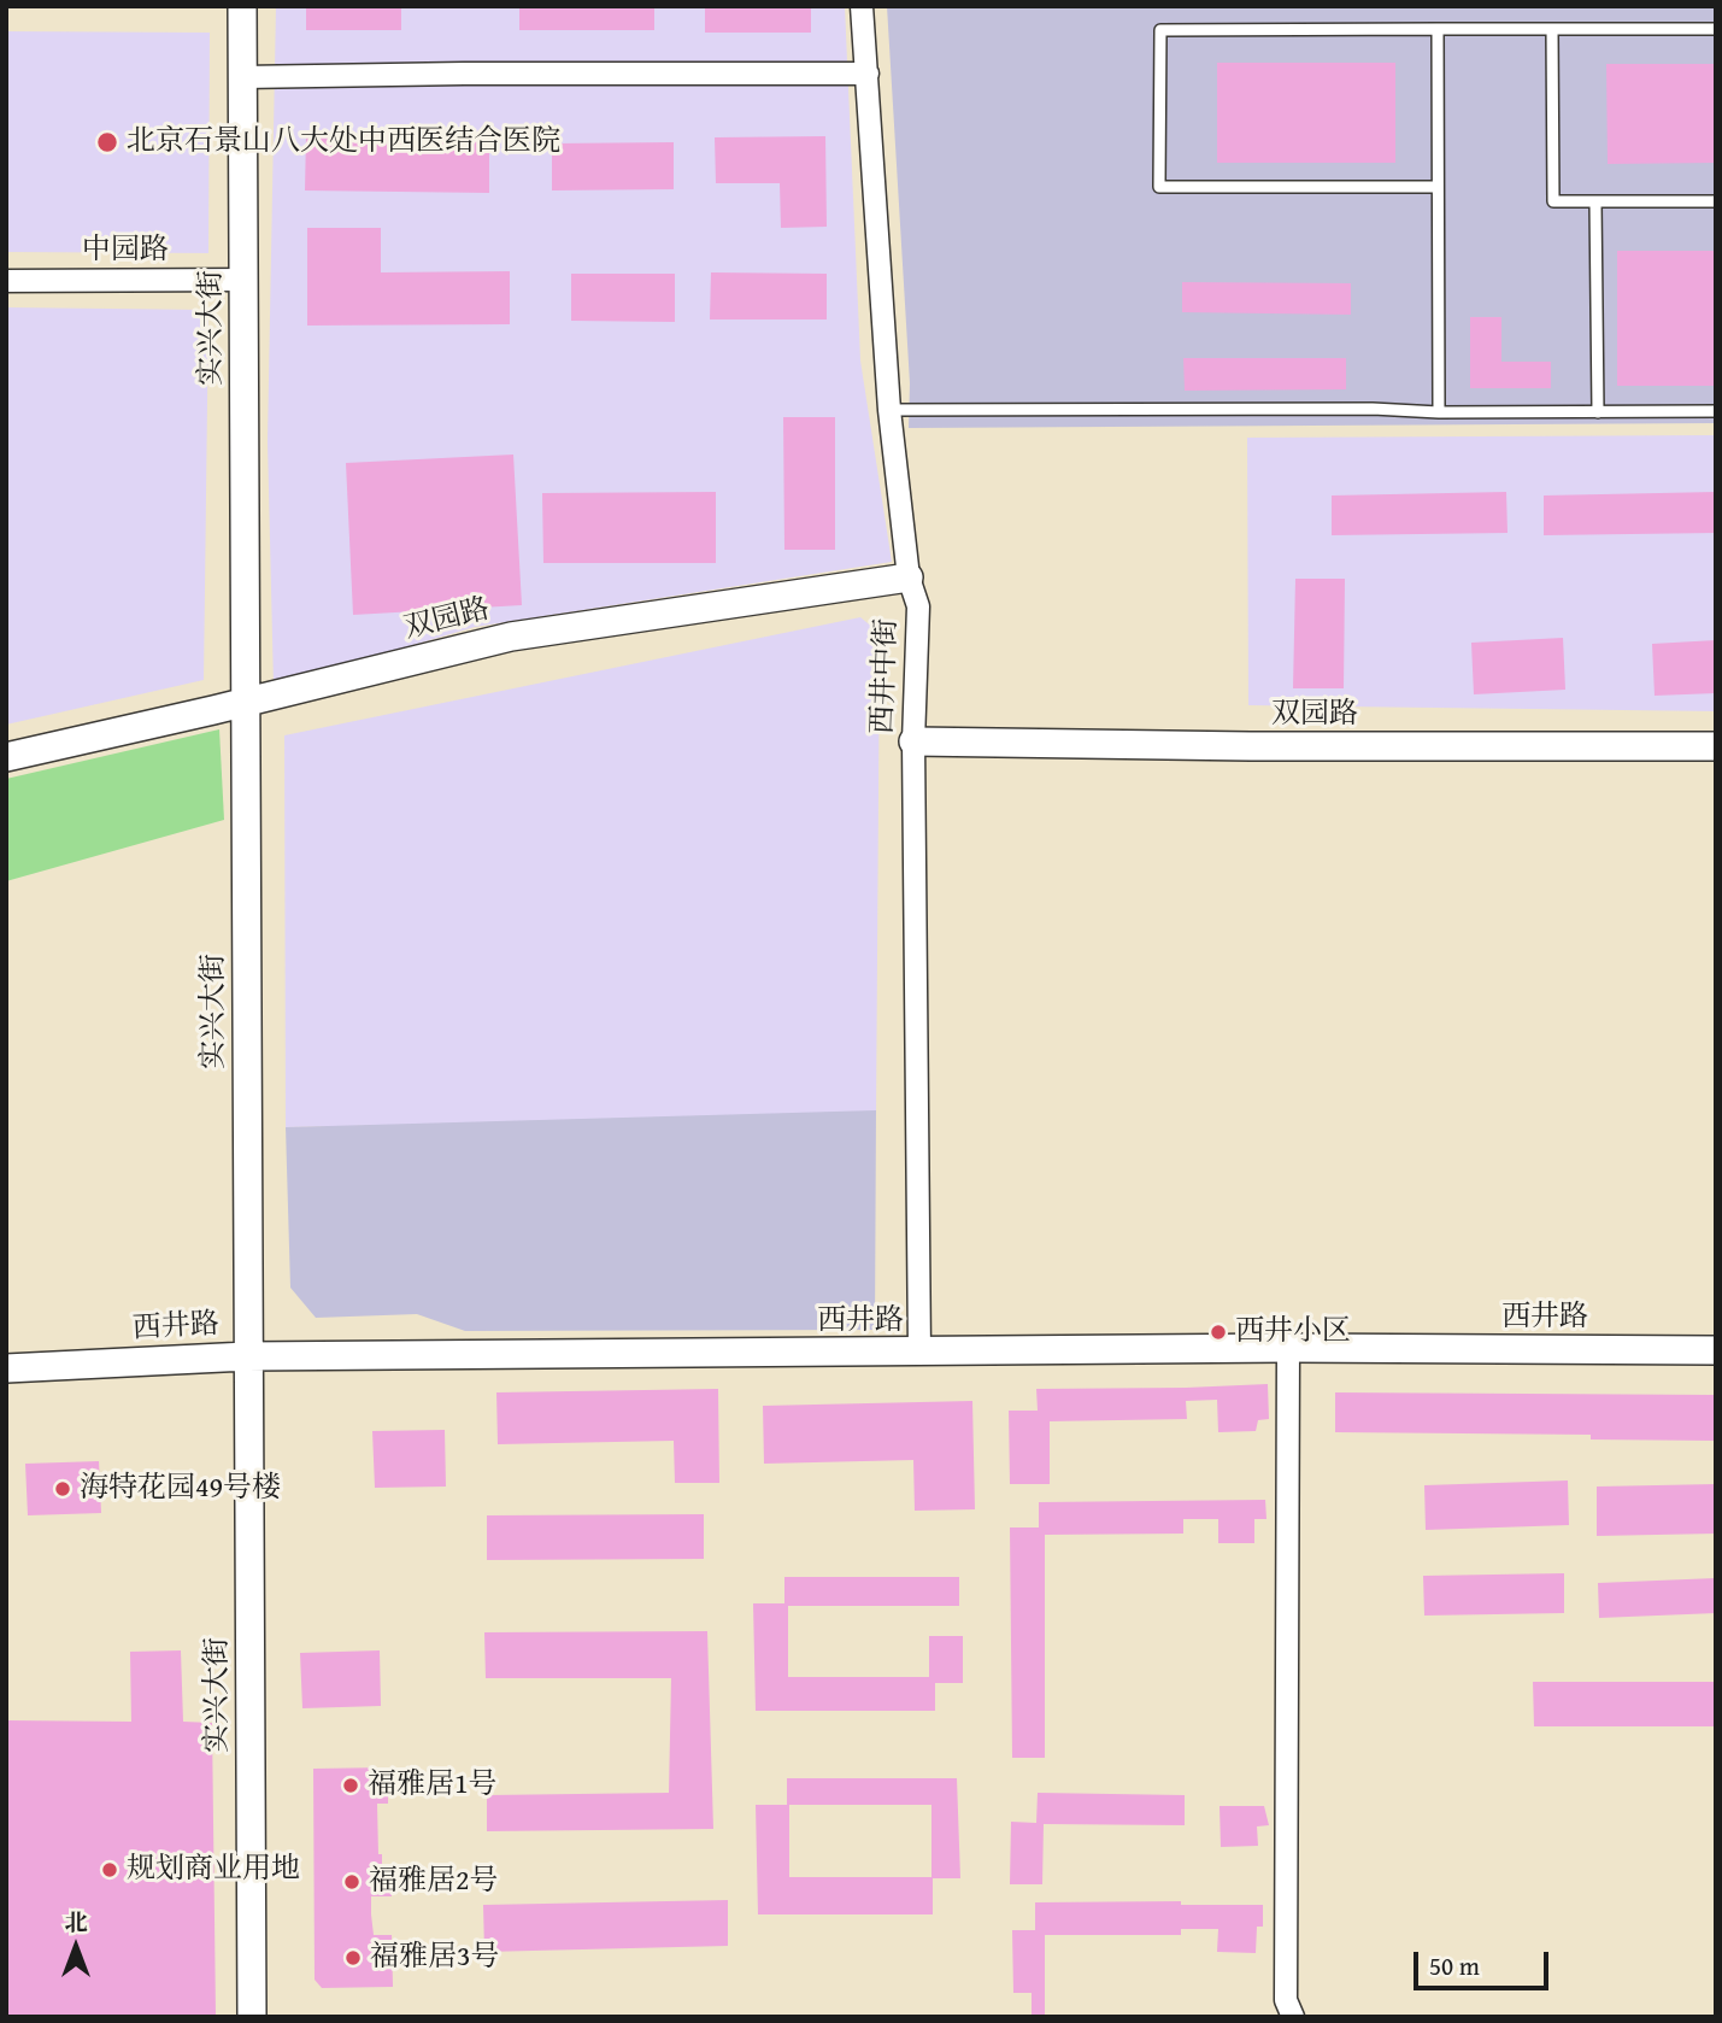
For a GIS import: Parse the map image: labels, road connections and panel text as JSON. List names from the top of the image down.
{
  "streets": {
    "street": [
      "中园路",
      "实兴大街",
      "双园路",
      "西井中街",
      "西井路"
    ]
  },
  "crossings": [
    ["中园路", "实兴大街"],
    ["实兴大街", "双园路"],
    ["实兴大街", "西井路"],
    ["双园路", "西井中街"],
    ["西井中街", "西井路"]
  ],
  "places": [
    "北京石景山八大处中西医结合医院",
    "西井小区",
    "海特花园49号楼",
    "福雅居1号",
    "规划商业用地",
    "福雅居2号",
    "福雅居3号"
  ],
  "scale_bar": "50 m",
  "north": "top"
}
